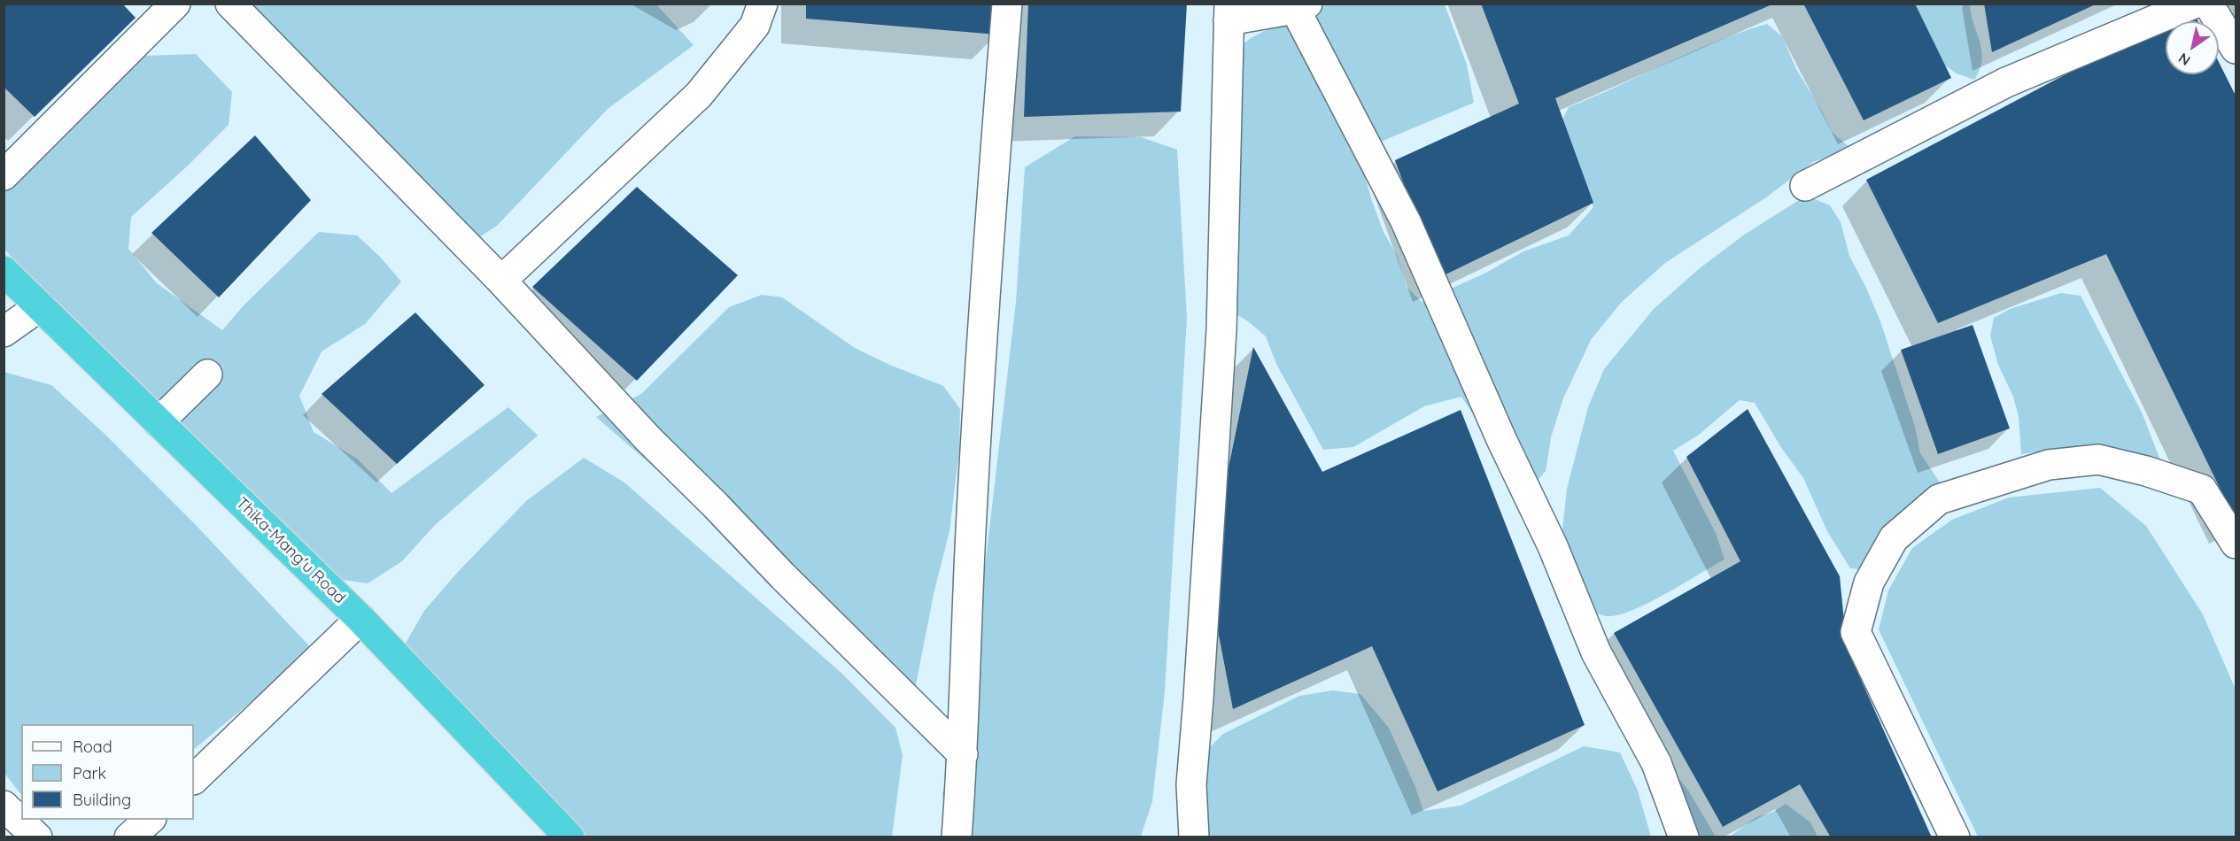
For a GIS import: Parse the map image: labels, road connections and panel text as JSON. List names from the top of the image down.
{
  "streets": {
    "highway": ["Thika-Mang'u Road"]
  },
  "legend": ["Road", "Park", "Building"],
  "north": "bottom left"
}
